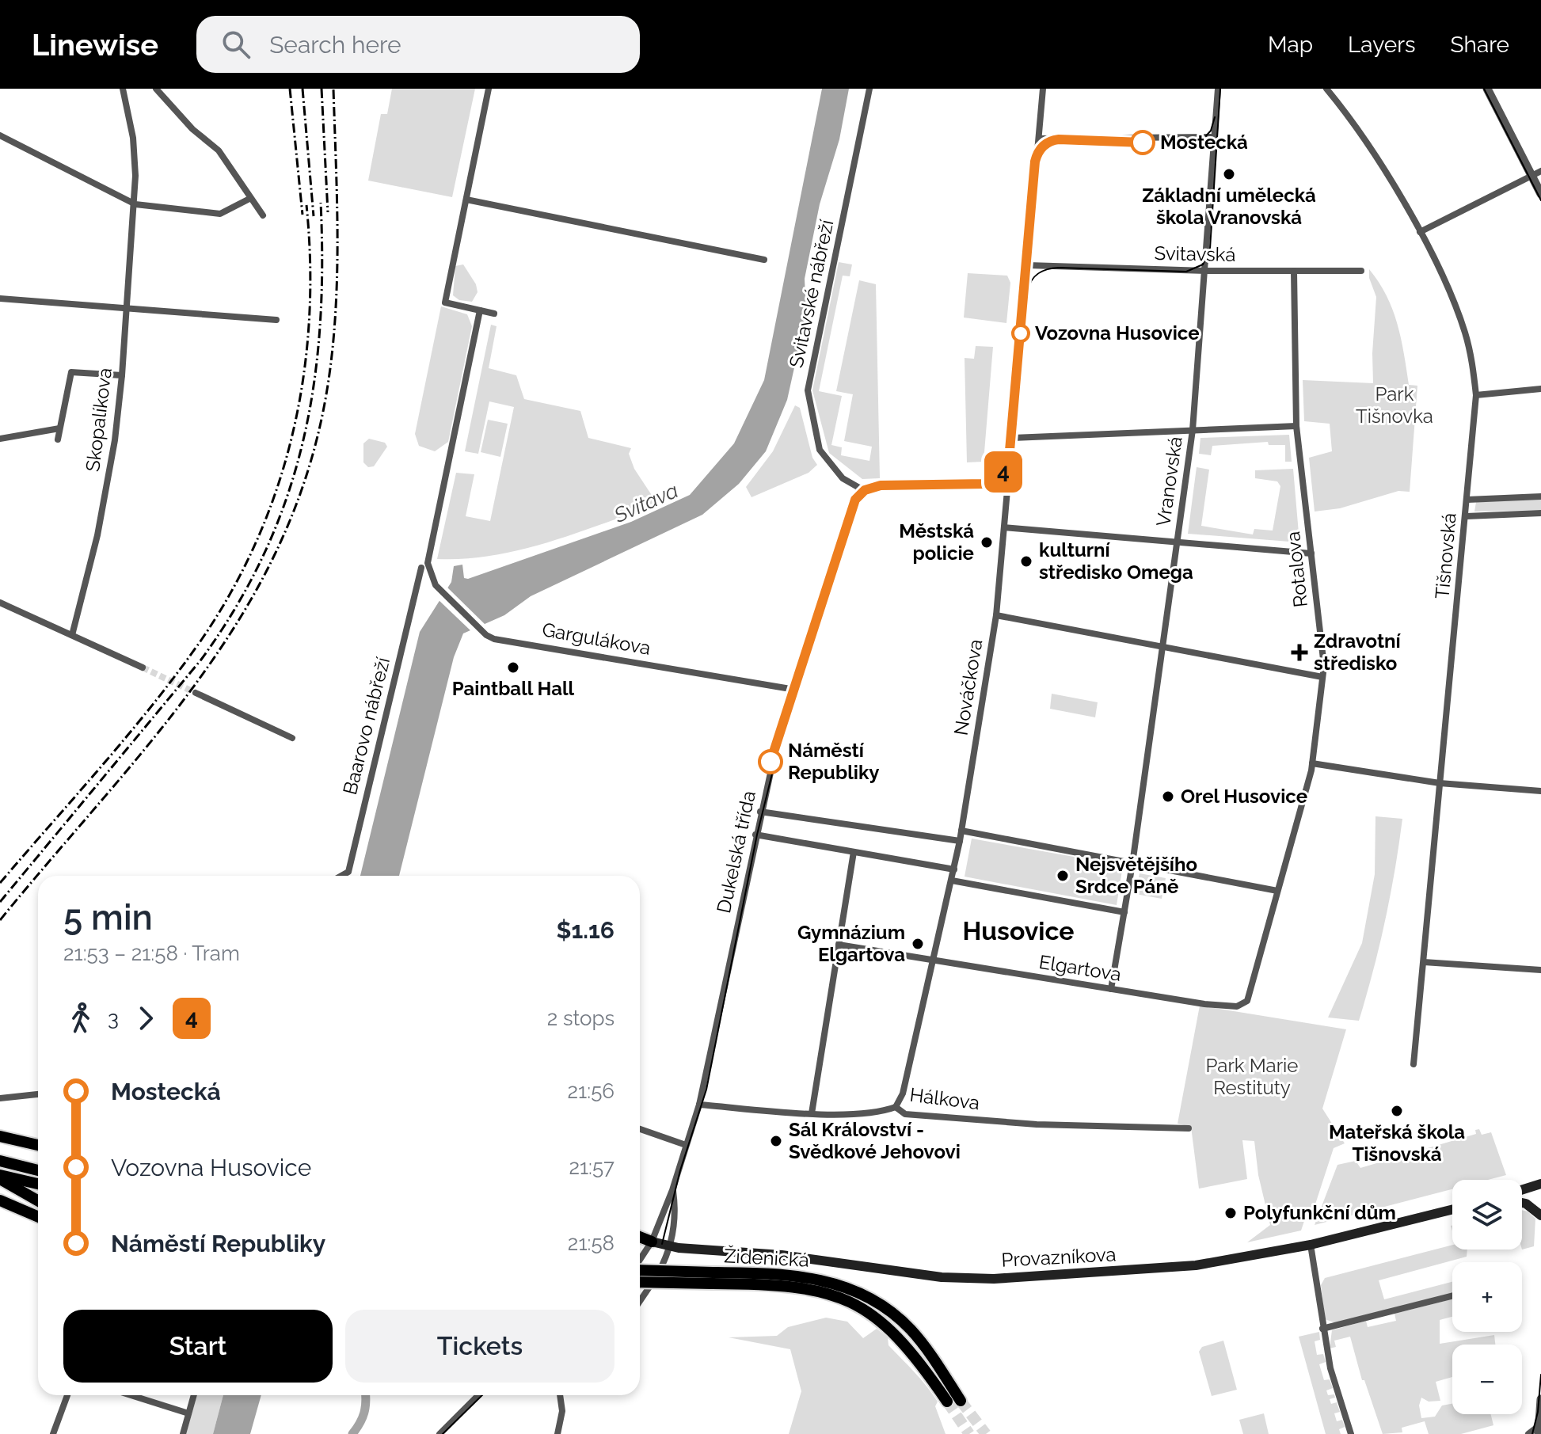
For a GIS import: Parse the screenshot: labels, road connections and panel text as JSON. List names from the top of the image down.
{
  "streets": {
    "highway": ["Židenická"],
    "main road": ["Provazníkova"],
    "street": [
      "Svitavská",
      "Svitavské nábřeží",
      "Skopalíkova",
      "Vranovská",
      "Tišnovská",
      "Rotalova",
      "Gargulákova",
      "Nováčkova",
      "Baarovo nábřeží",
      "Dukelská třída",
      "Elgartova",
      "Hálkova"
    ]
  },
  "crossings": [
    ["Svitavská", "Vranovská"],
    ["Svitavská", "Rotalova"],
    ["Svitavská", "Nováčkova"],
    ["Svitavské nábřeží", "Dukelská třída"],
    ["Vranovská", "Elgartova"],
    ["Rotalova", "Elgartova"],
    ["Gargulákova", "Dukelská třída"],
    ["Nováčkova", "Elgartova"],
    ["Nováčkova", "Hálkova"],
    ["Dukelská třída", "Hálkova"],
    ["Dukelská třída", "Provazníkova"]
  ],
  "districts": ["Husovice"],
  "water": ["Svitava"],
  "parks": ["Park Tišnovka", "Park Marie Restituty"],
  "places": {
    "other": [
      "Mostecká",
      "Základní umělecká škola Vranovská",
      "Vozovna Husovice",
      "Městská policie",
      "kulturní středisko Omega",
      "Paintball Hall",
      "Náměstí Republiky",
      "Orel Husovice",
      "Nejsvětějšího Srdce Páně",
      "Gymnázium Elgartova",
      "Mateřská škola Tišnovská",
      "Sál Království - Svědkové Jehovovi",
      "Polyfunkční dům"
    ],
    "health": ["Zdravotní středisko"]
  },
  "lines": ["tram line 4"],
  "page": {
    "header": "Linewise",
    "search": "Search here",
    "nav": ["Map", "Layers", "Share"],
    "on_map": "4",
    "heading": ["5 min", "21:53 – 21:58 · Tram", "$1.16"],
    "legs": ["3", "4", "2 stops"],
    "list": [
      {
        "name": "Mostecká",
        "value": "21:56"
      },
      {
        "name": "Vozovna Husovice",
        "value": "21:57"
      },
      {
        "name": "Náměstí Republiky",
        "value": "21:58"
      }
    ],
    "map_buttons": ["+", "−"],
    "buttons": ["Start", "Tickets"]
  }
}
